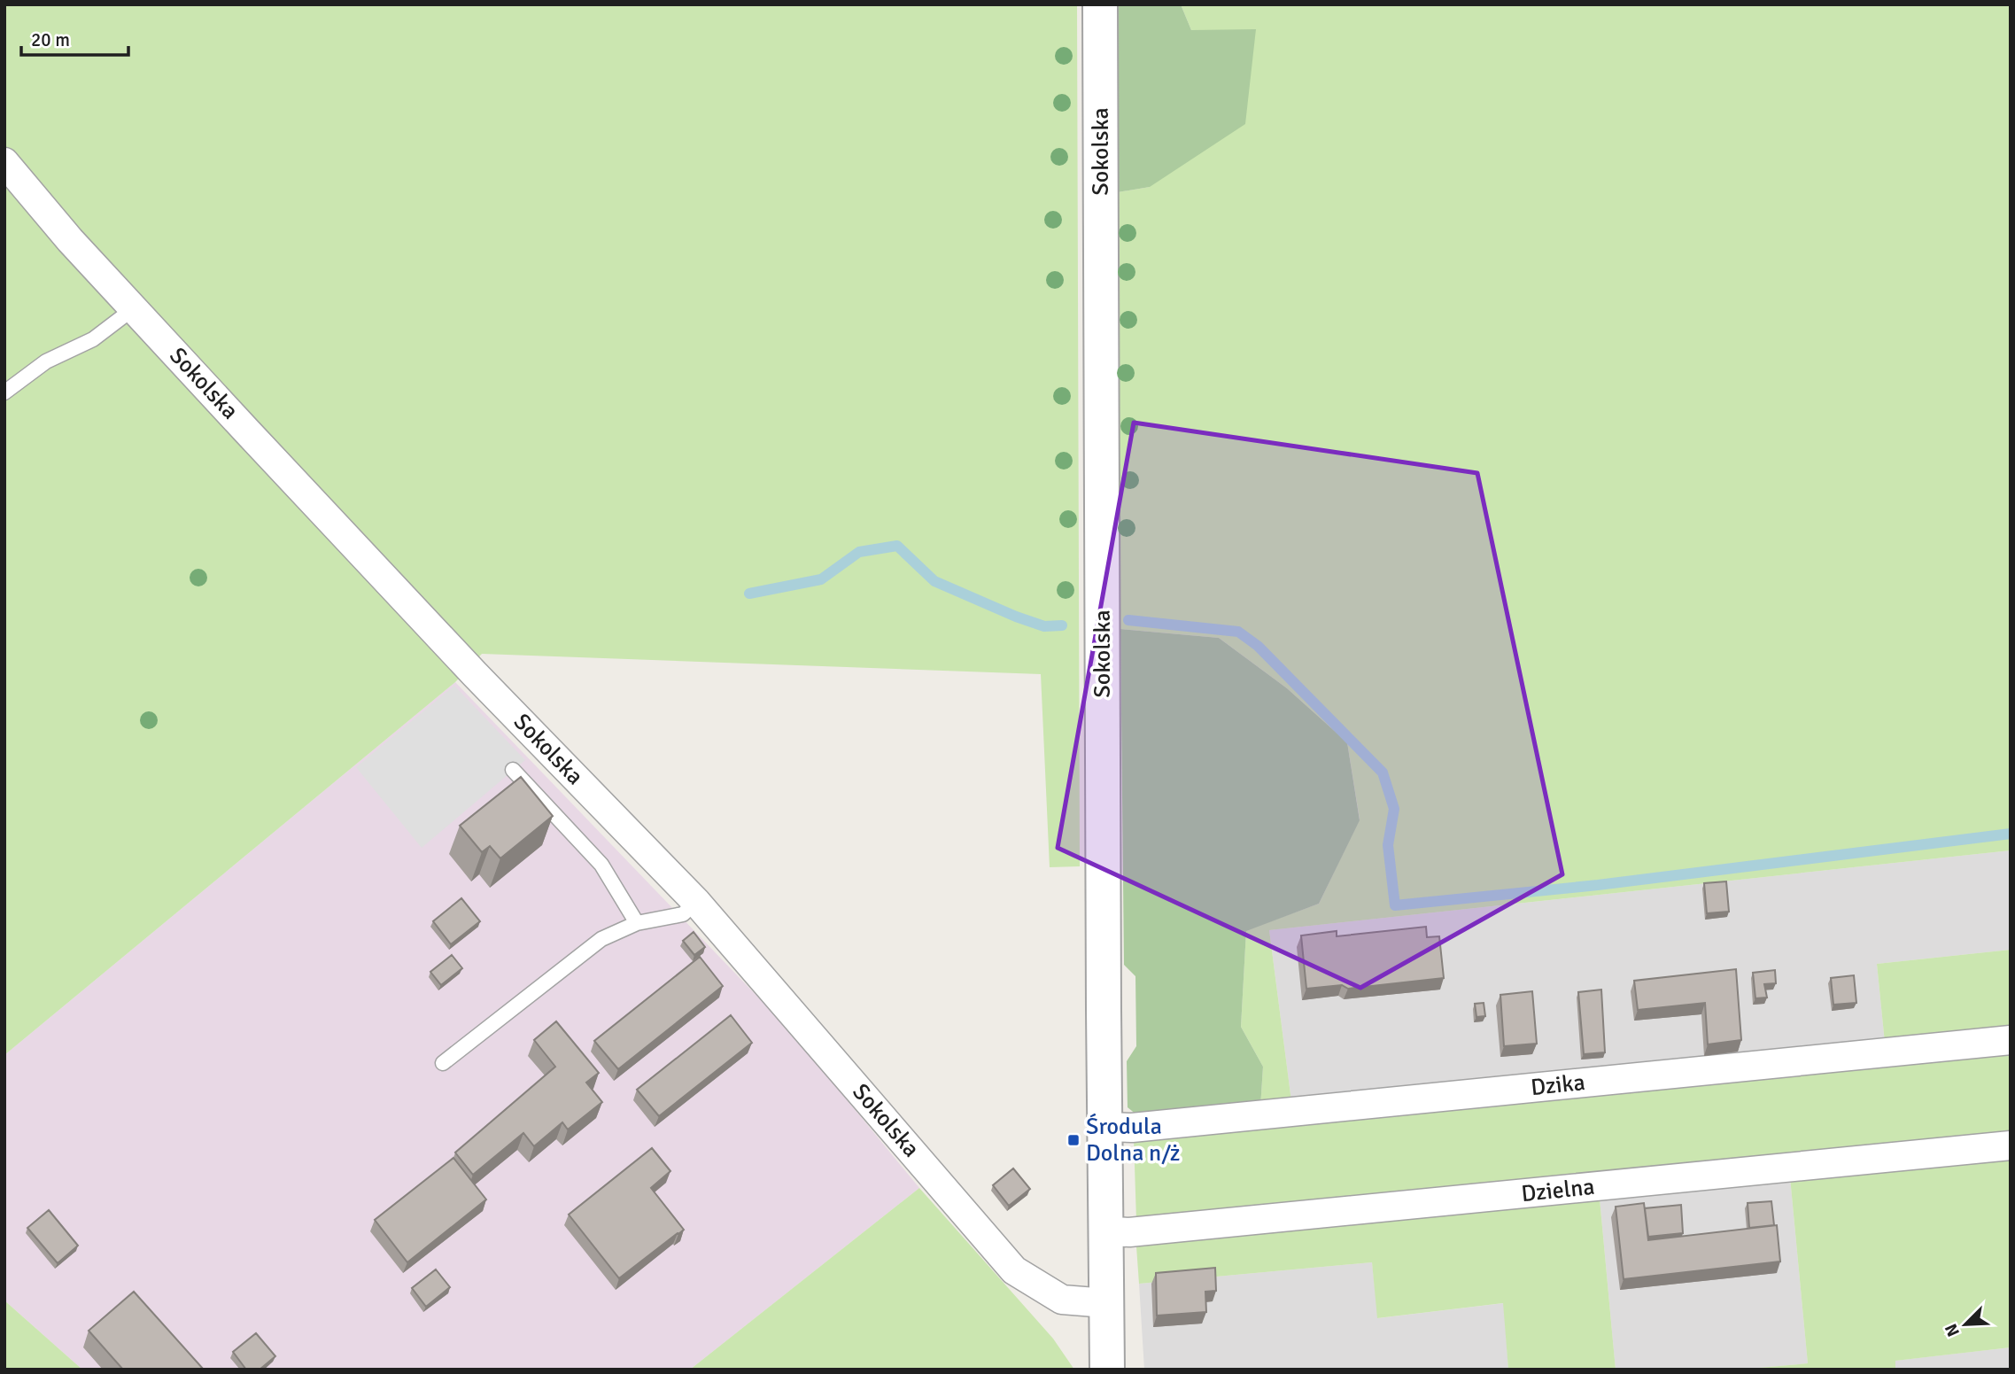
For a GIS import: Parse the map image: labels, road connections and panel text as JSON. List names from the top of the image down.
{
  "streets": {
    "street": ["Sokolska", "Dzika", "Dzielna"]
  },
  "crossings": [
    ["Sokolska", "Dzika"],
    ["Sokolska", "Dzielna"]
  ],
  "places": {
    "transit": ["Środula Dolna n/ż"]
  },
  "scale_bar": "20 m",
  "north": "bottom left"
}
